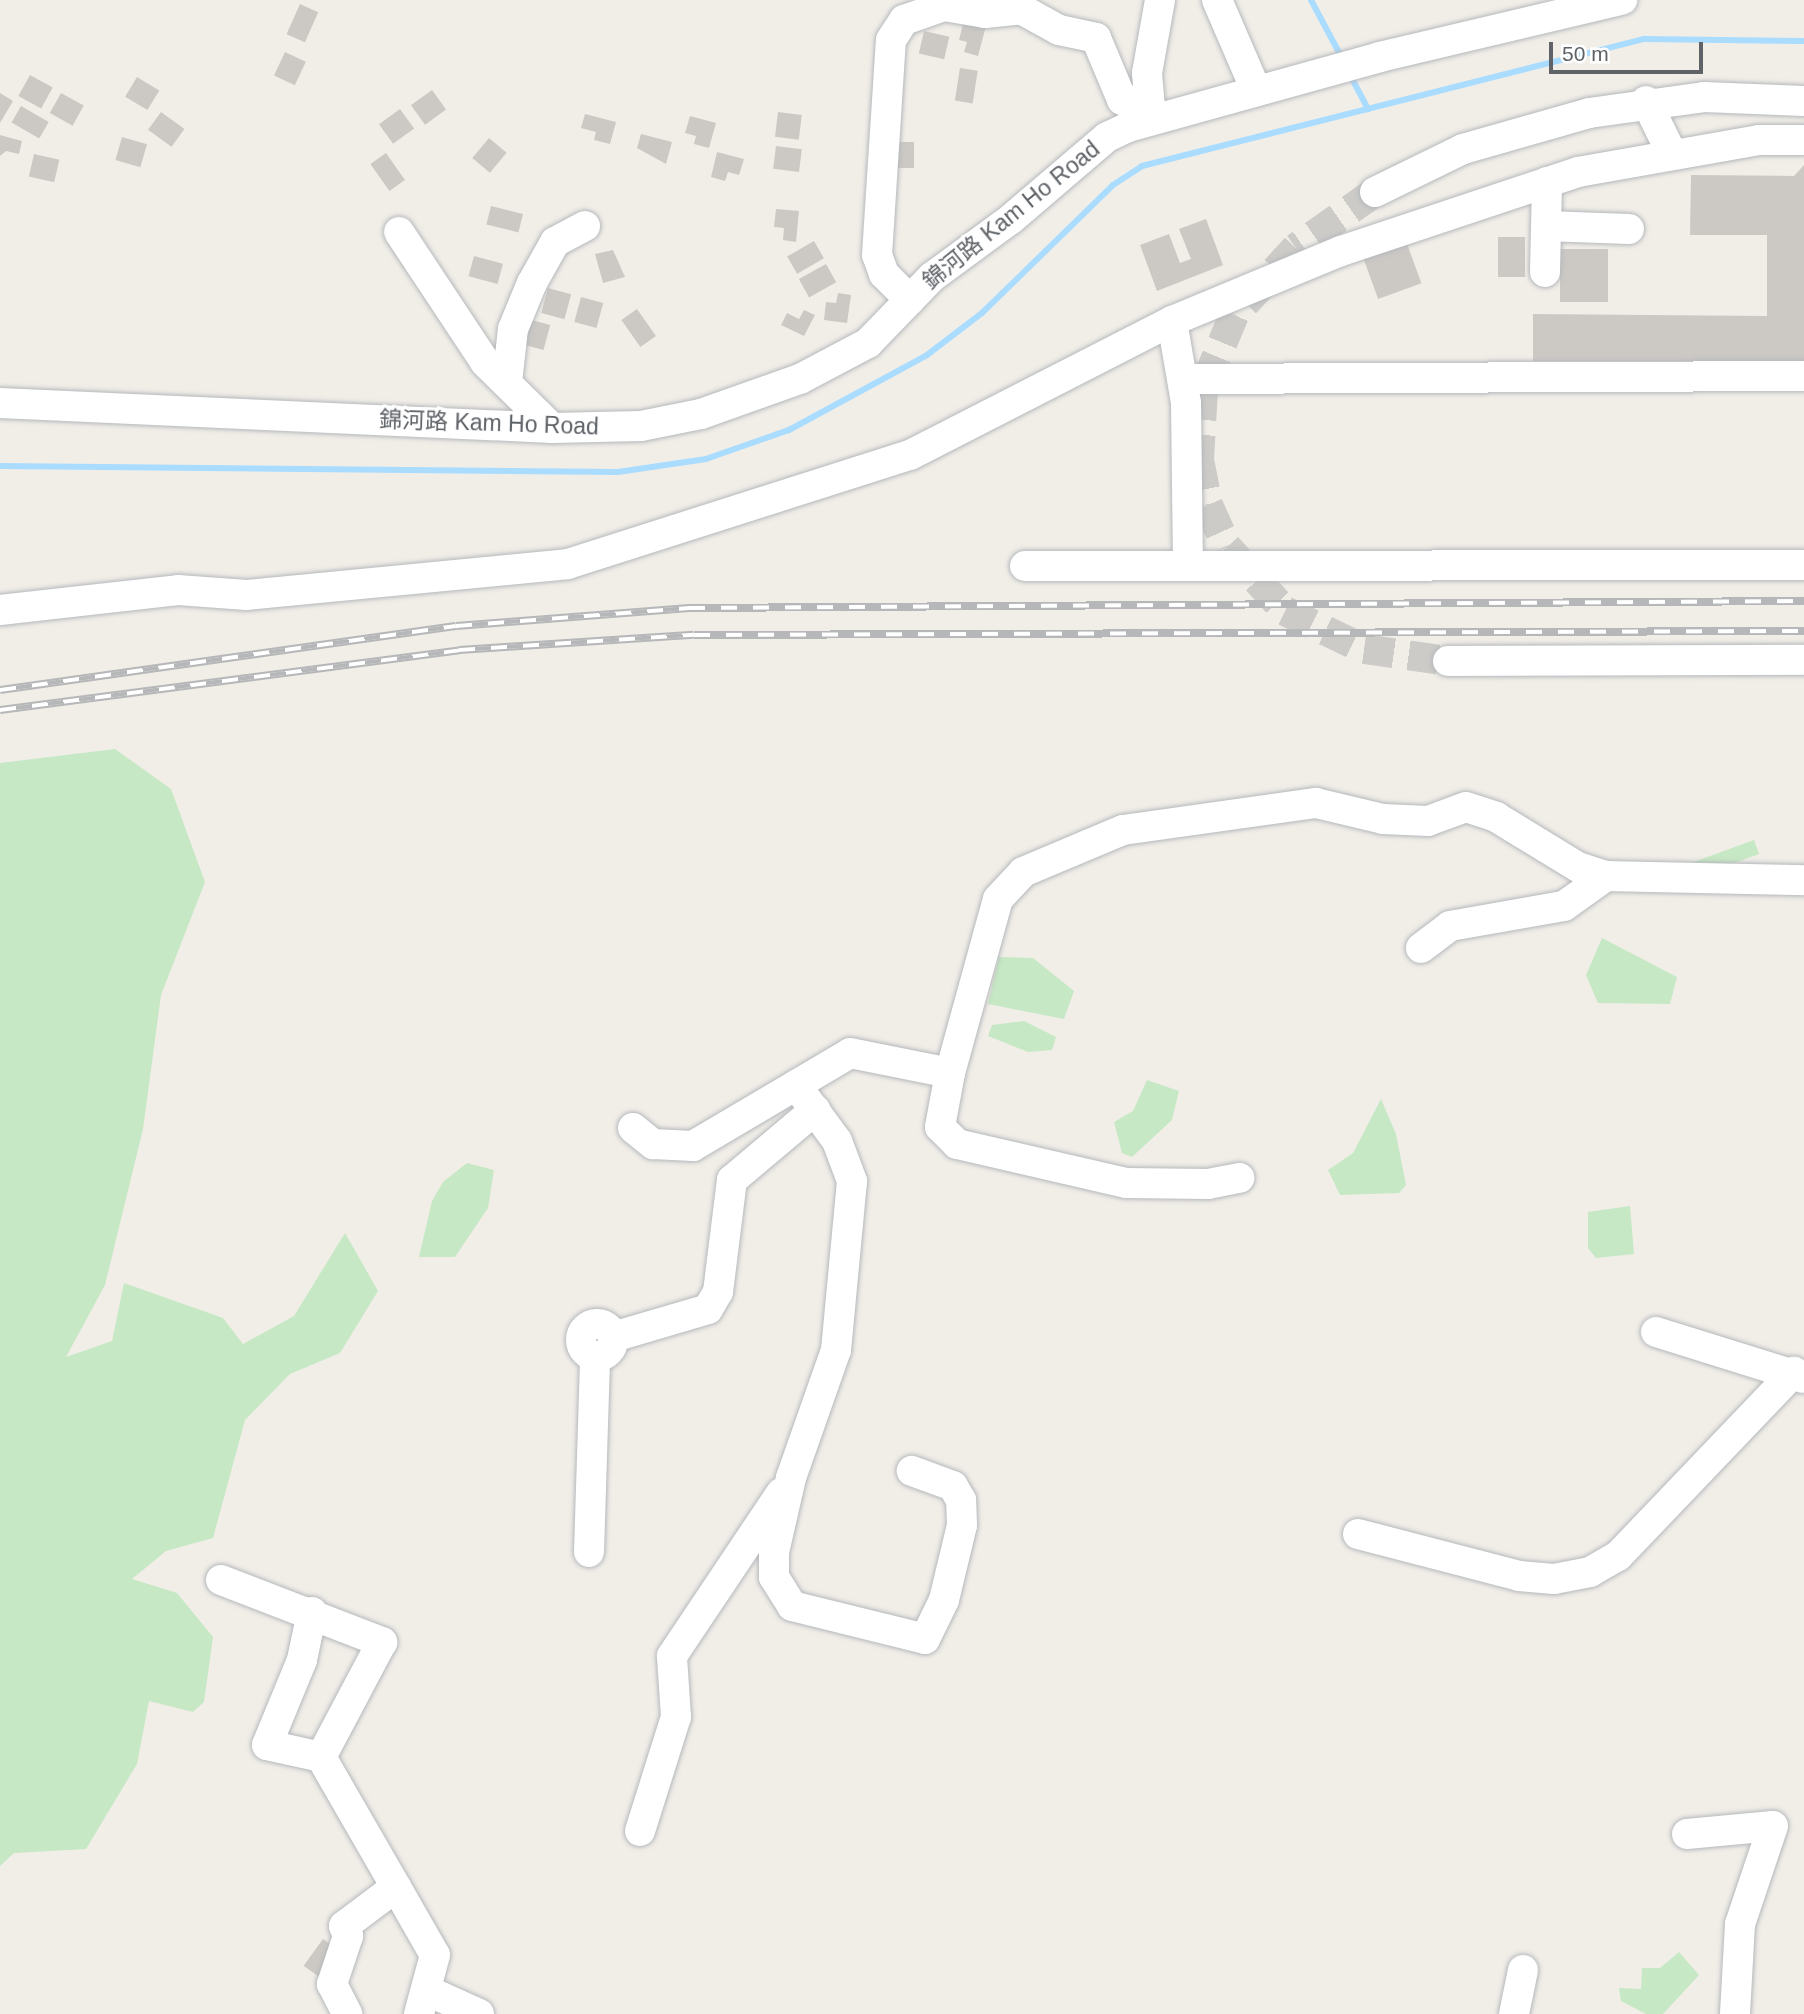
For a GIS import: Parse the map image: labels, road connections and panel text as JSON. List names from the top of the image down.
{
  "streets": {
    "street": ["錦河路 Kam Ho Road"]
  },
  "scale_bar": "50 m"
}
